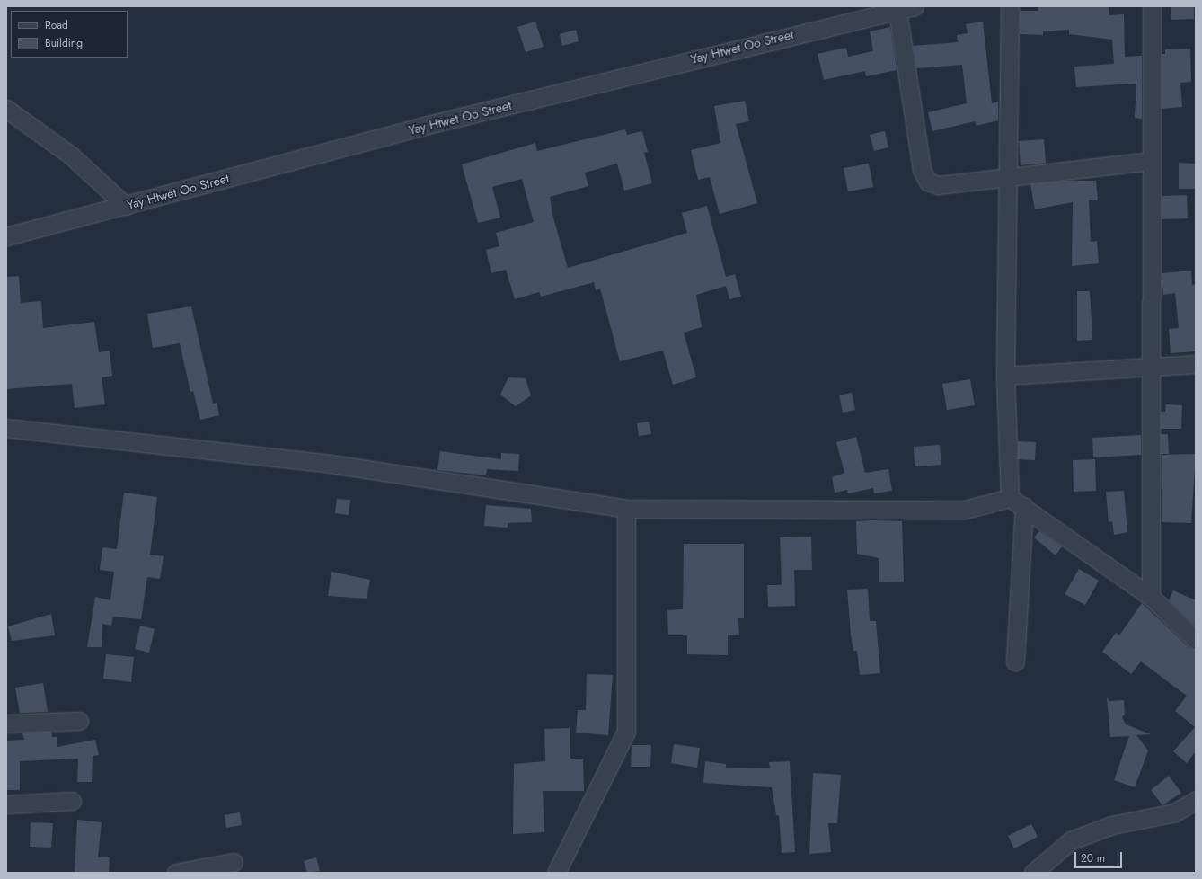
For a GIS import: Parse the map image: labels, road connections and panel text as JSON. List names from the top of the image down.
{
  "streets": {
    "street": ["Yay Htwet Oo Street"]
  },
  "legend": ["Road", "Building"],
  "scale_bar": "20 m"
}
